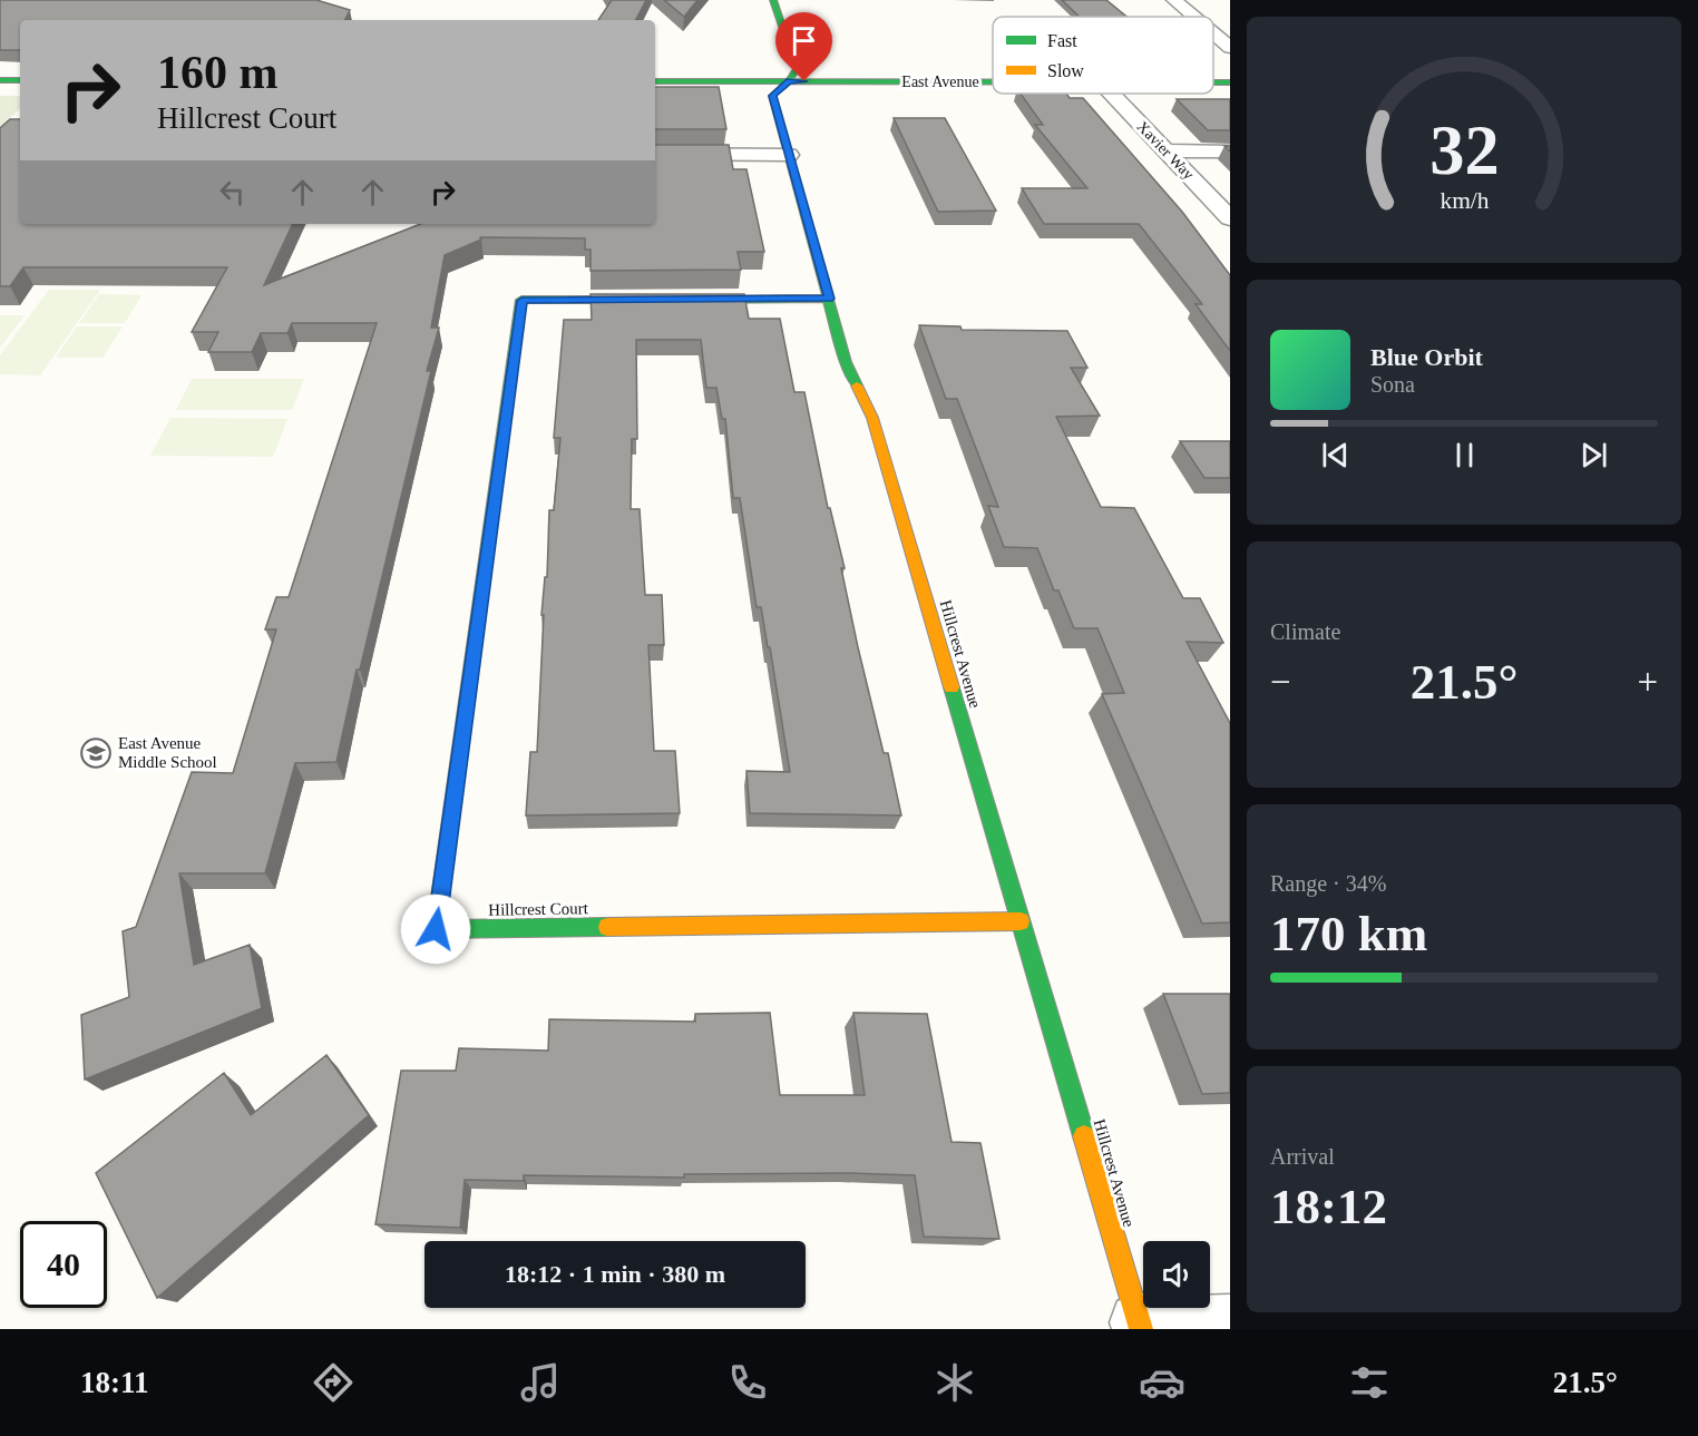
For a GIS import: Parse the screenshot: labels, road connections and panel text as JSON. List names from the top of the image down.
{
  "streets": {
    "street": [
      "East Avenue",
      "Xavier Way",
      "Hillcrest Avenue",
      "Hillcrest Court"
    ]
  },
  "crossings": [
    ["East Avenue", "Hillcrest Avenue"],
    ["Hillcrest Avenue", "Hillcrest Court"]
  ],
  "places": {
    "school or university": ["East Avenue Middle School"]
  },
  "legend": ["Fast", "Slow"],
  "page": {
    "turn": ["160 m", "Hillcrest Court"],
    "song": ["Blue Orbit", "Sona"],
    "tile": [
      "Climate",
      ["Range · 34%", "170 km"],
      ["Arrival", "18:12"]
    ],
    "heat": ["−", "21.5°", "+"],
    "limit": "40",
    "trip": "18:12 · 1 min · 380 m",
    "tabs": ["18:11", "21.5°"],
    "gauge": ["32", "km/h"]
  }
}
